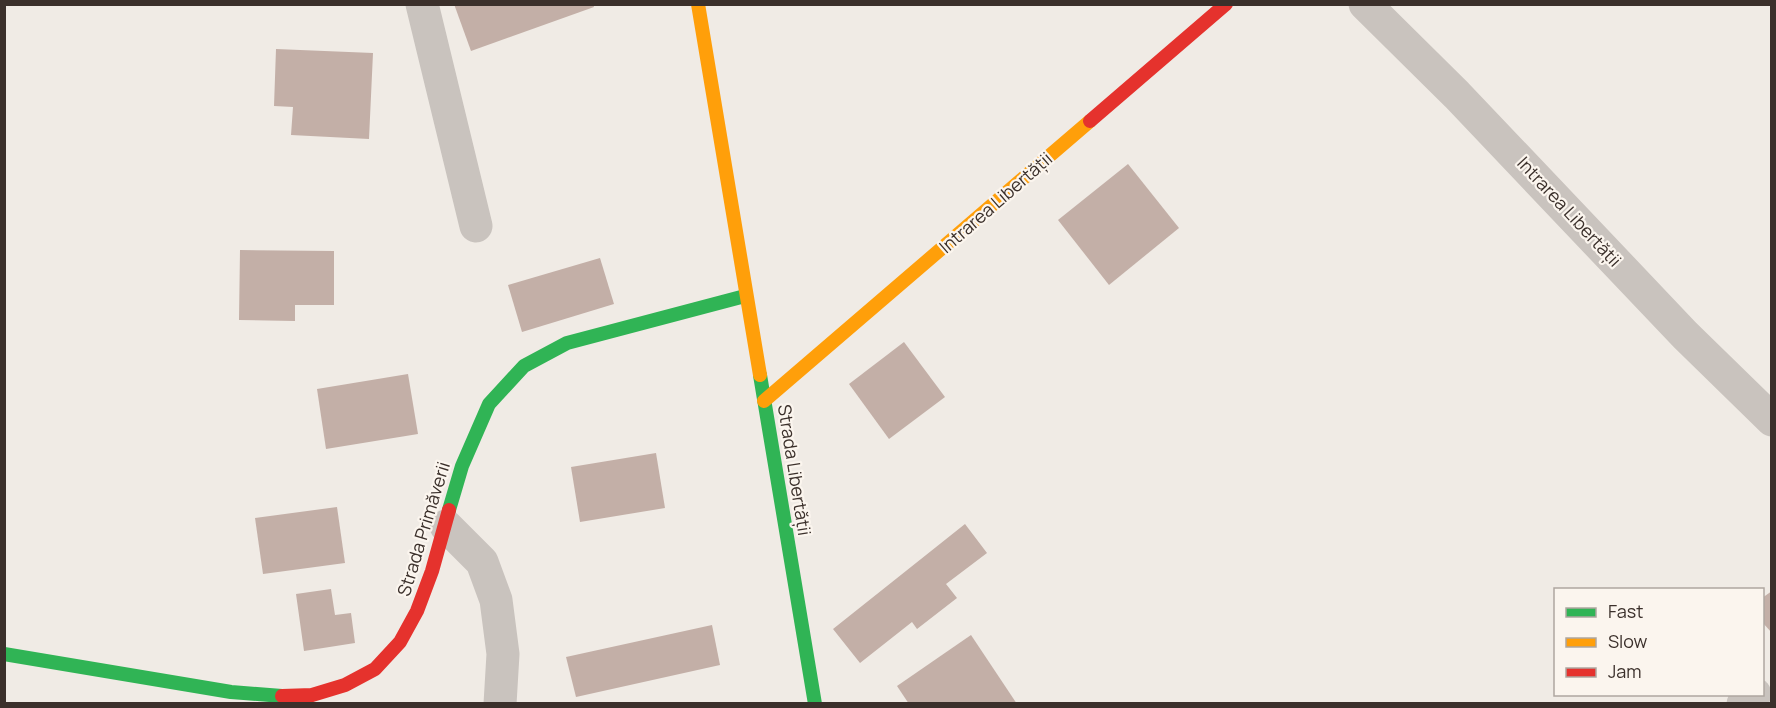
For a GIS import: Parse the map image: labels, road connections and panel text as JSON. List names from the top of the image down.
{
  "streets": {
    "street": ["Intrarea Libertății", "Strada Libertății", "Strada Primăverii"]
  },
  "crossings": [
    ["Intrarea Libertății", "Strada Libertății"],
    ["Strada Libertății", "Strada Primăverii"]
  ],
  "legend": ["Fast", "Slow", "Jam"]
}
